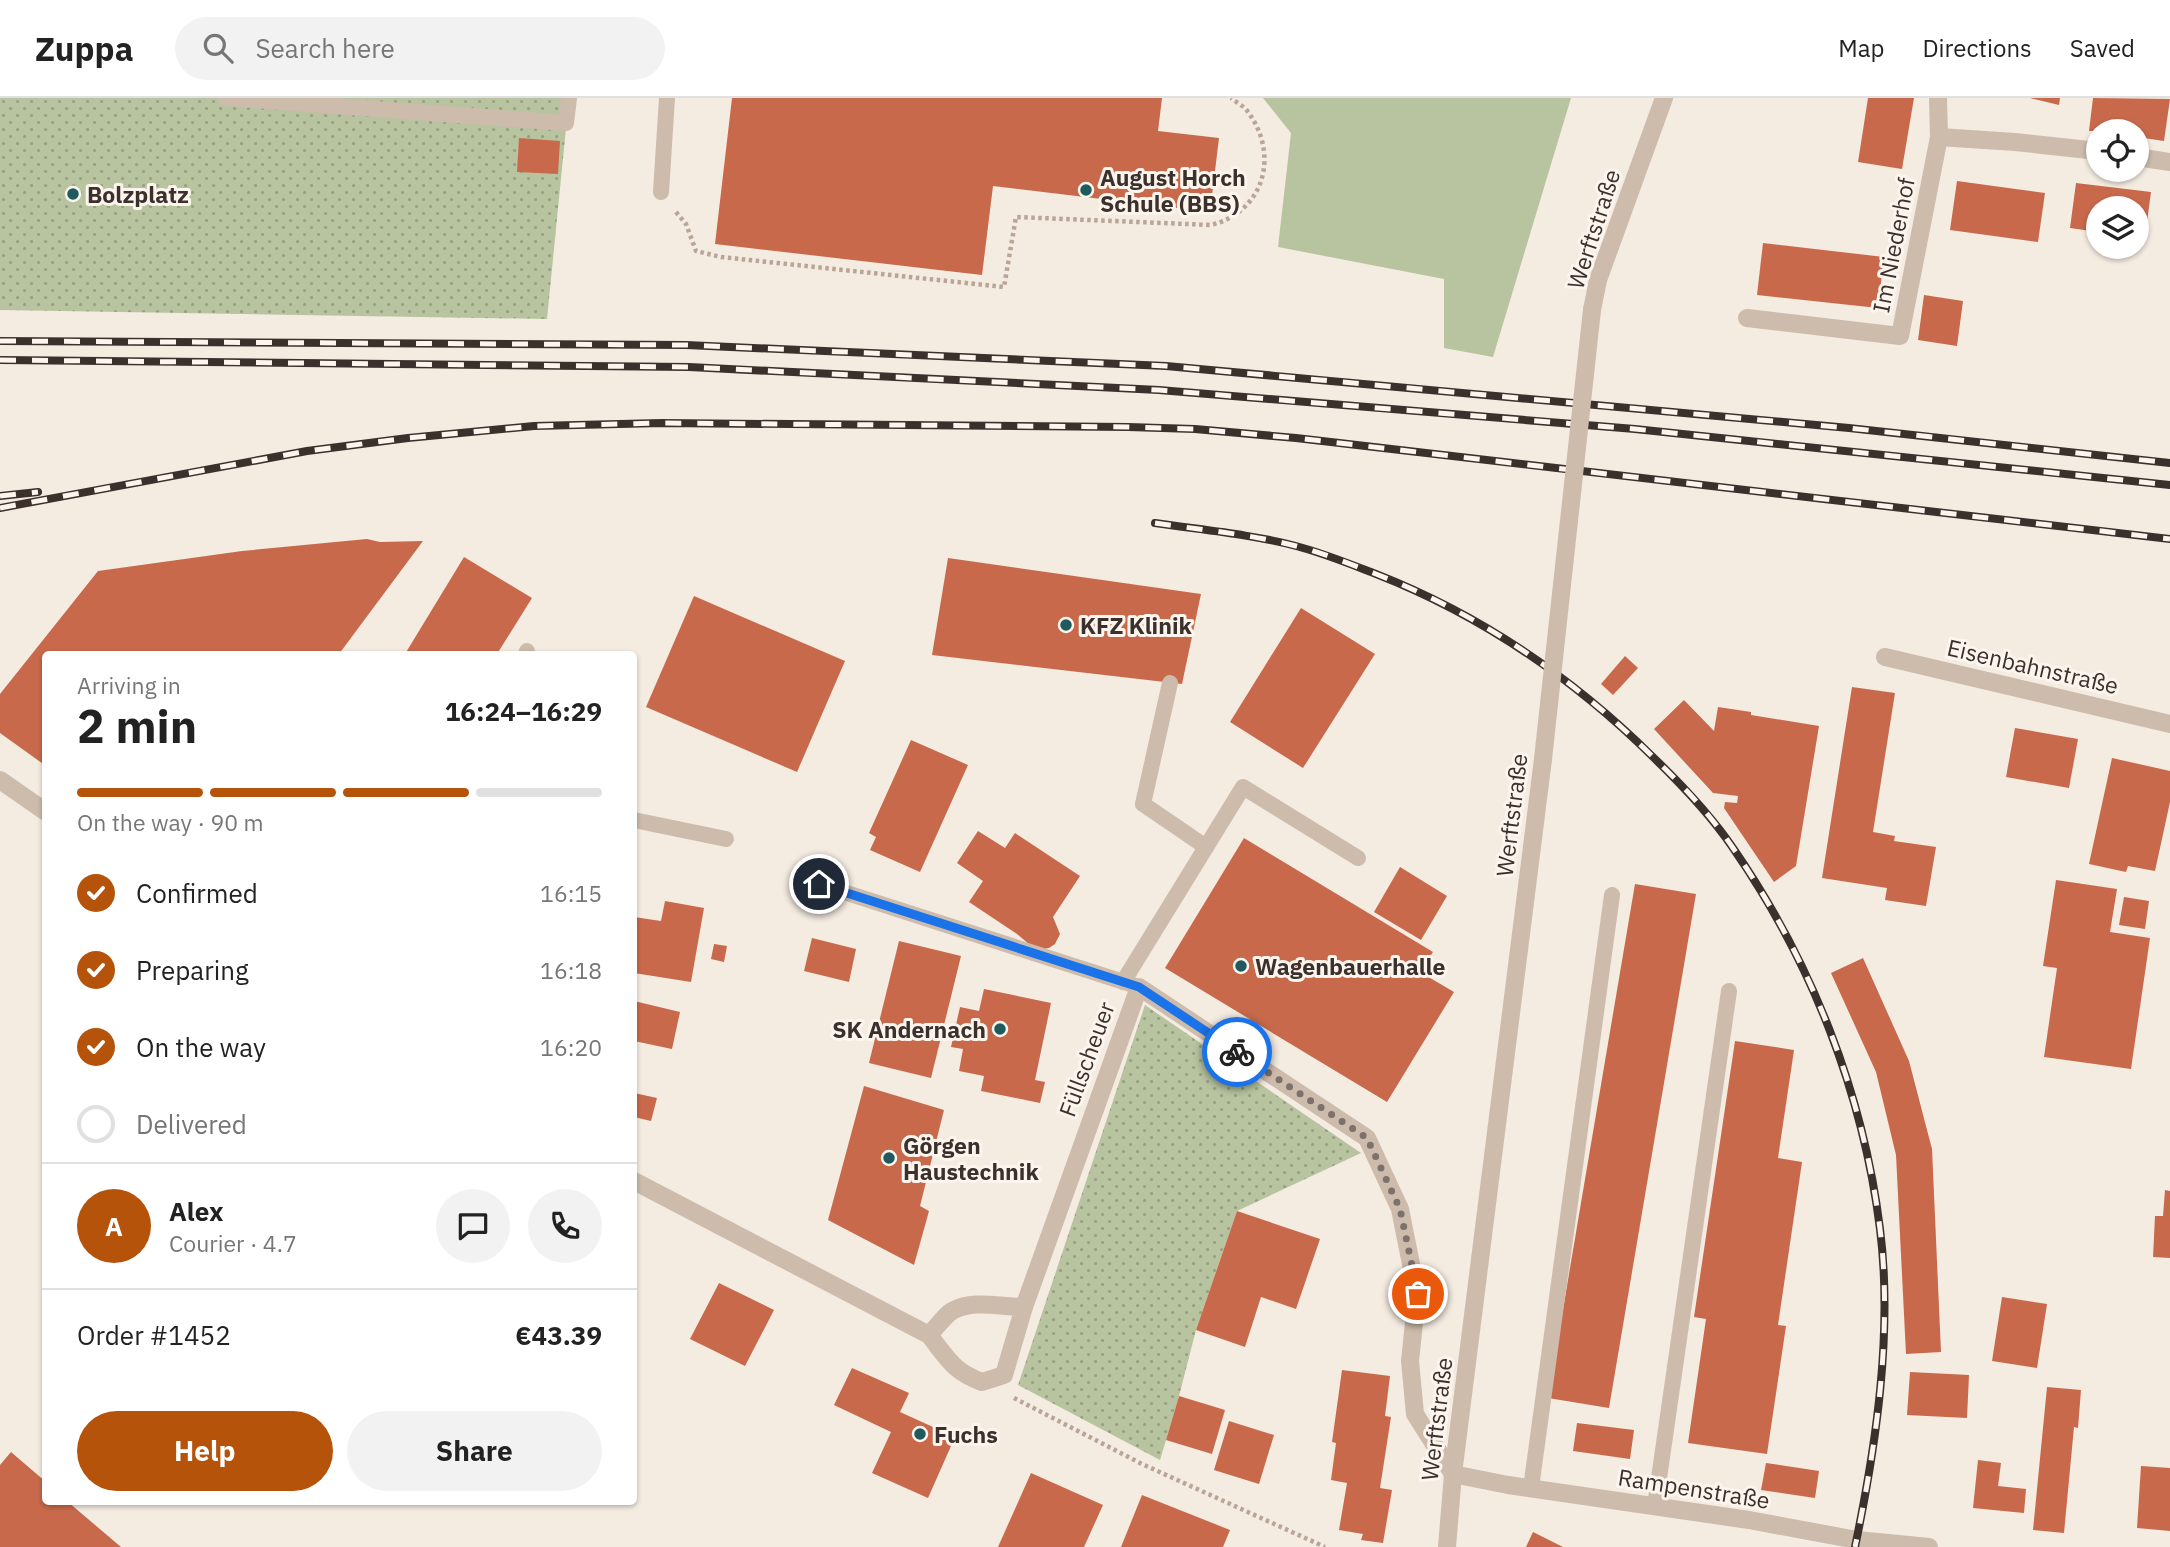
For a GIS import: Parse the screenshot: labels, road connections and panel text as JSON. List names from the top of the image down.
{
  "streets": {
    "street": [
      "Werftstraße",
      "Im Niederhof",
      "Eisenbahnstraße",
      "Füllscheuer",
      "Rampenstraße"
    ]
  },
  "crossings": [
    ["Werftstraße", "Füllscheuer"],
    ["Werftstraße", "Rampenstraße"],
    ["Füllscheuer", "Rampenstraße"]
  ],
  "places": [
    "August Horch Schule (BBS)",
    "Bolzplatz",
    "KFZ Klinik",
    "Wagenbauerhalle",
    "SK Andernach",
    "Görgen Haustechnik",
    "Fuchs"
  ],
  "page": {
    "header": "Zuppa",
    "search": "Search here",
    "nav": ["Map", "Directions", "Saved"],
    "heading": ["2 min", "Arriving in", "16:24–16:29"],
    "panel": [
      "Alex",
      "Courier · 4.7",
      "Order #1452",
      "€43.39"
    ],
    "bar": "On the way · 90 m",
    "list": [
      ["Confirmed", "16:15"],
      ["Preparing", "16:18"],
      ["On the way", "16:20"],
      "Delivered"
    ],
    "round": "A",
    "buttons": ["Help", "Share"]
  }
}
